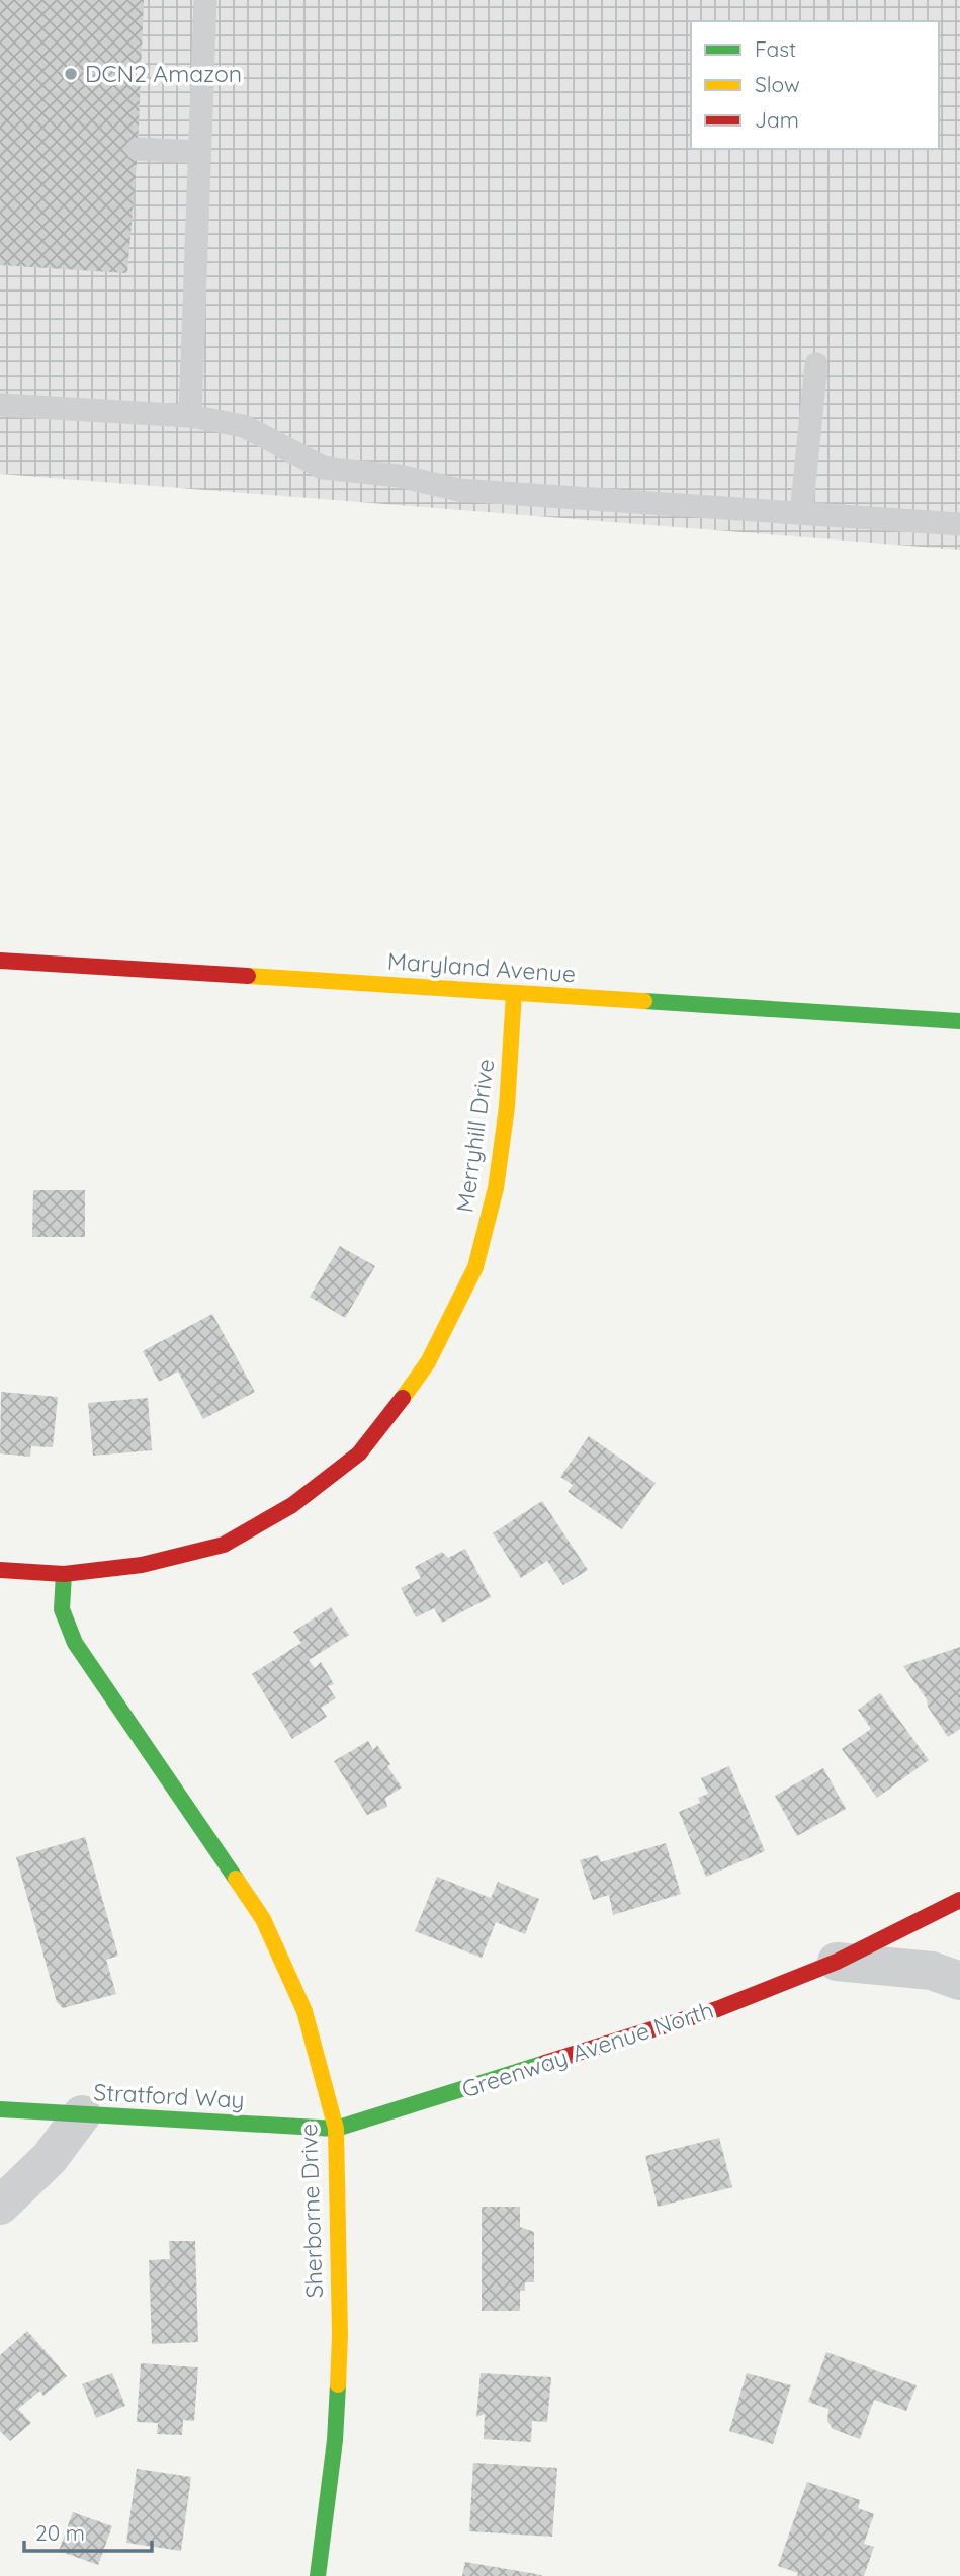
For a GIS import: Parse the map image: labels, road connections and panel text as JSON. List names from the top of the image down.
{
  "streets": {
    "street": [
      "Maryland Avenue",
      "Merryhill Drive",
      "Greenway Avenue North",
      "Stratford Way",
      "Sherborne Drive"
    ]
  },
  "crossings": [
    ["Maryland Avenue", "Merryhill Drive"],
    ["Merryhill Drive", "Sherborne Drive"],
    ["Greenway Avenue North", "Stratford Way"],
    ["Greenway Avenue North", "Sherborne Drive"],
    ["Stratford Way", "Sherborne Drive"]
  ],
  "places": ["DCN2 Amazon"],
  "legend": ["Fast", "Slow", "Jam"],
  "scale_bar": "20 m"
}
